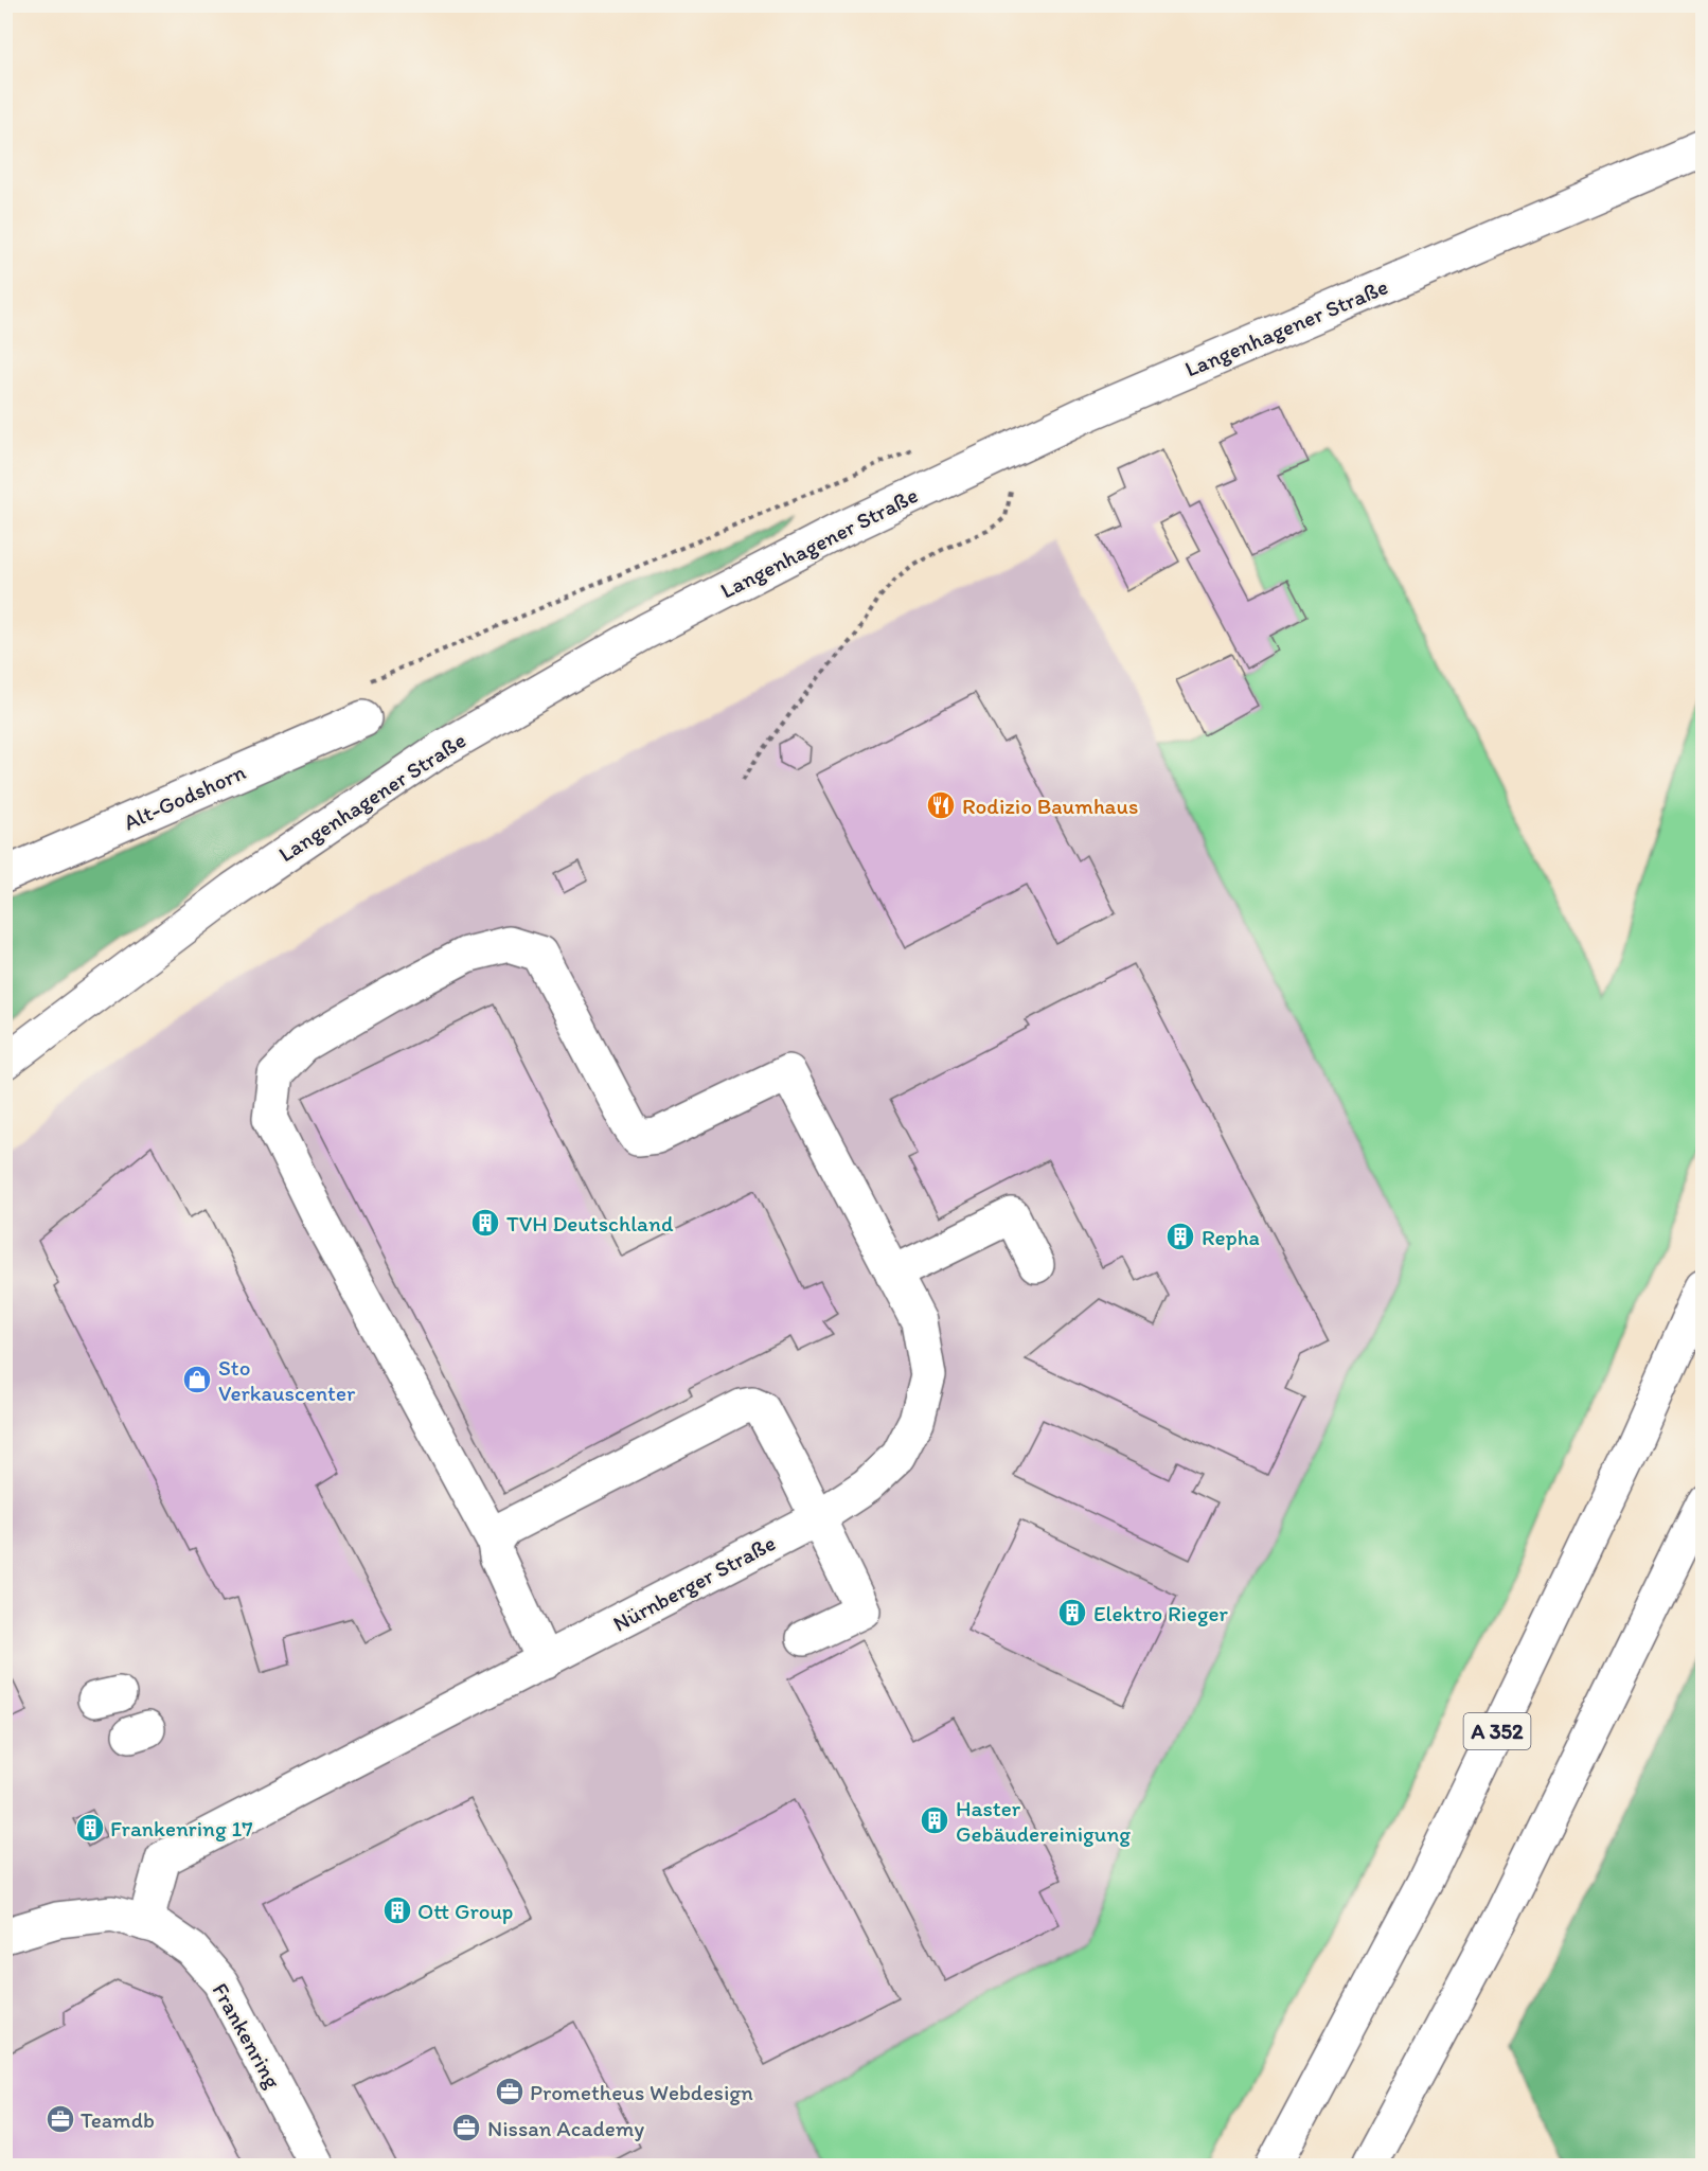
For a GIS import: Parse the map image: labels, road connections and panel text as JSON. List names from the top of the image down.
{
  "streets": {
    "main road": [
      "Langenhagener Straße",
      "Alt-Godshorn",
      "Nürnberger Straße",
      "A 352",
      "Frankenring"
    ]
  },
  "crossings": [
    ["Nürnberger Straße", "Frankenring"]
  ],
  "places": {
    "restaurant": ["Rodizio Baumhaus"],
    "building": [
      "TVH Deutschland",
      "Repha",
      "Elektro Rieger",
      "Haster Gebäudereinigung",
      "Frankenring 17",
      "Ott Group"
    ],
    "shop": ["Sto Verkauscenter"],
    "office": ["Prometheus Webdesign", "Teamdb", "Nissan Academy"]
  }
}
